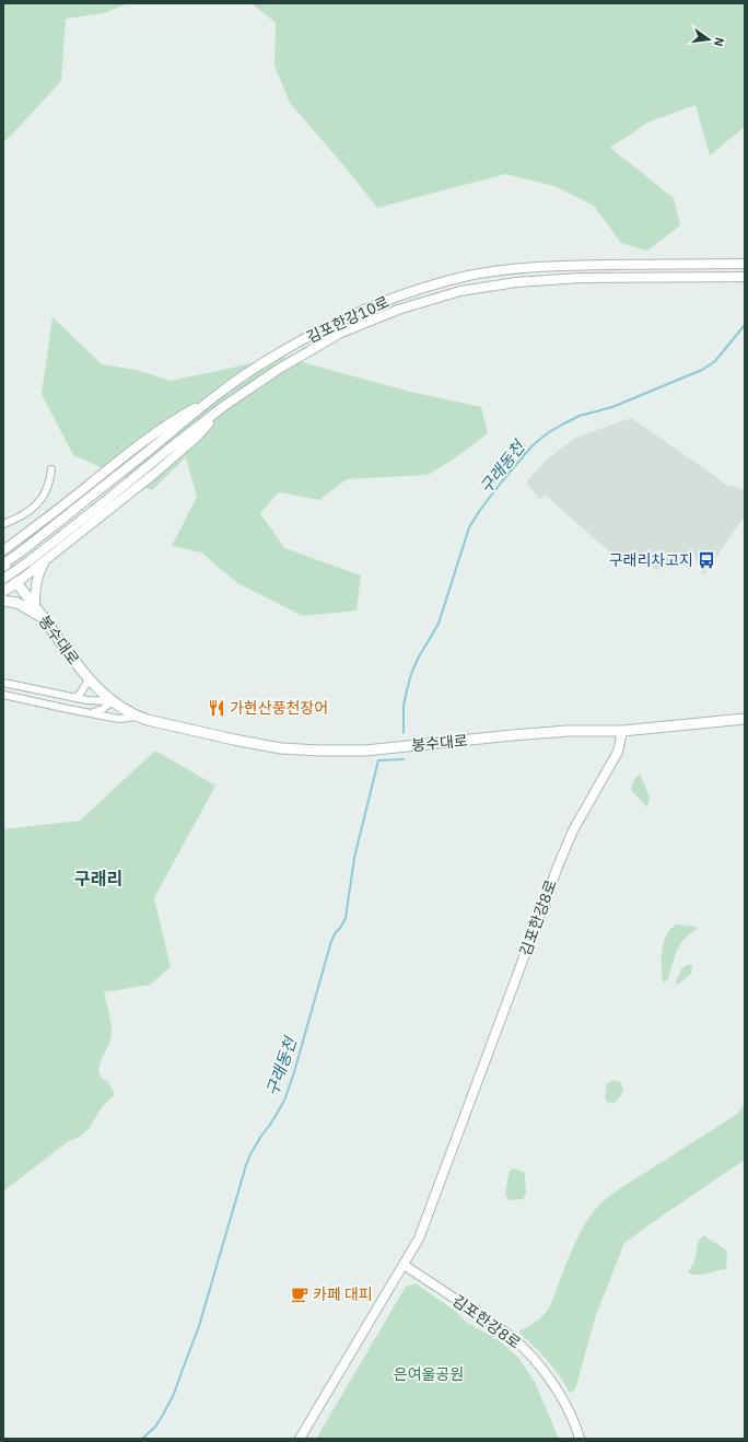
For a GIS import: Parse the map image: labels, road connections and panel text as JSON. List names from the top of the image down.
{
  "streets": {
    "main road": ["봉수대로"],
    "street": ["김포한강10로", "김포한강8로"]
  },
  "crossings": [
    ["김포한강10로", "봉수대로"],
    ["봉수대로", "김포한강8로"]
  ],
  "districts": ["구래리"],
  "water": ["구래동천"],
  "parks": ["은여울공원"],
  "places": {
    "bus stop": ["구래리차고지"],
    "restaurant": ["가현산풍천장어"],
    "cafe": ["카페 대피"]
  },
  "north": "right"
}
